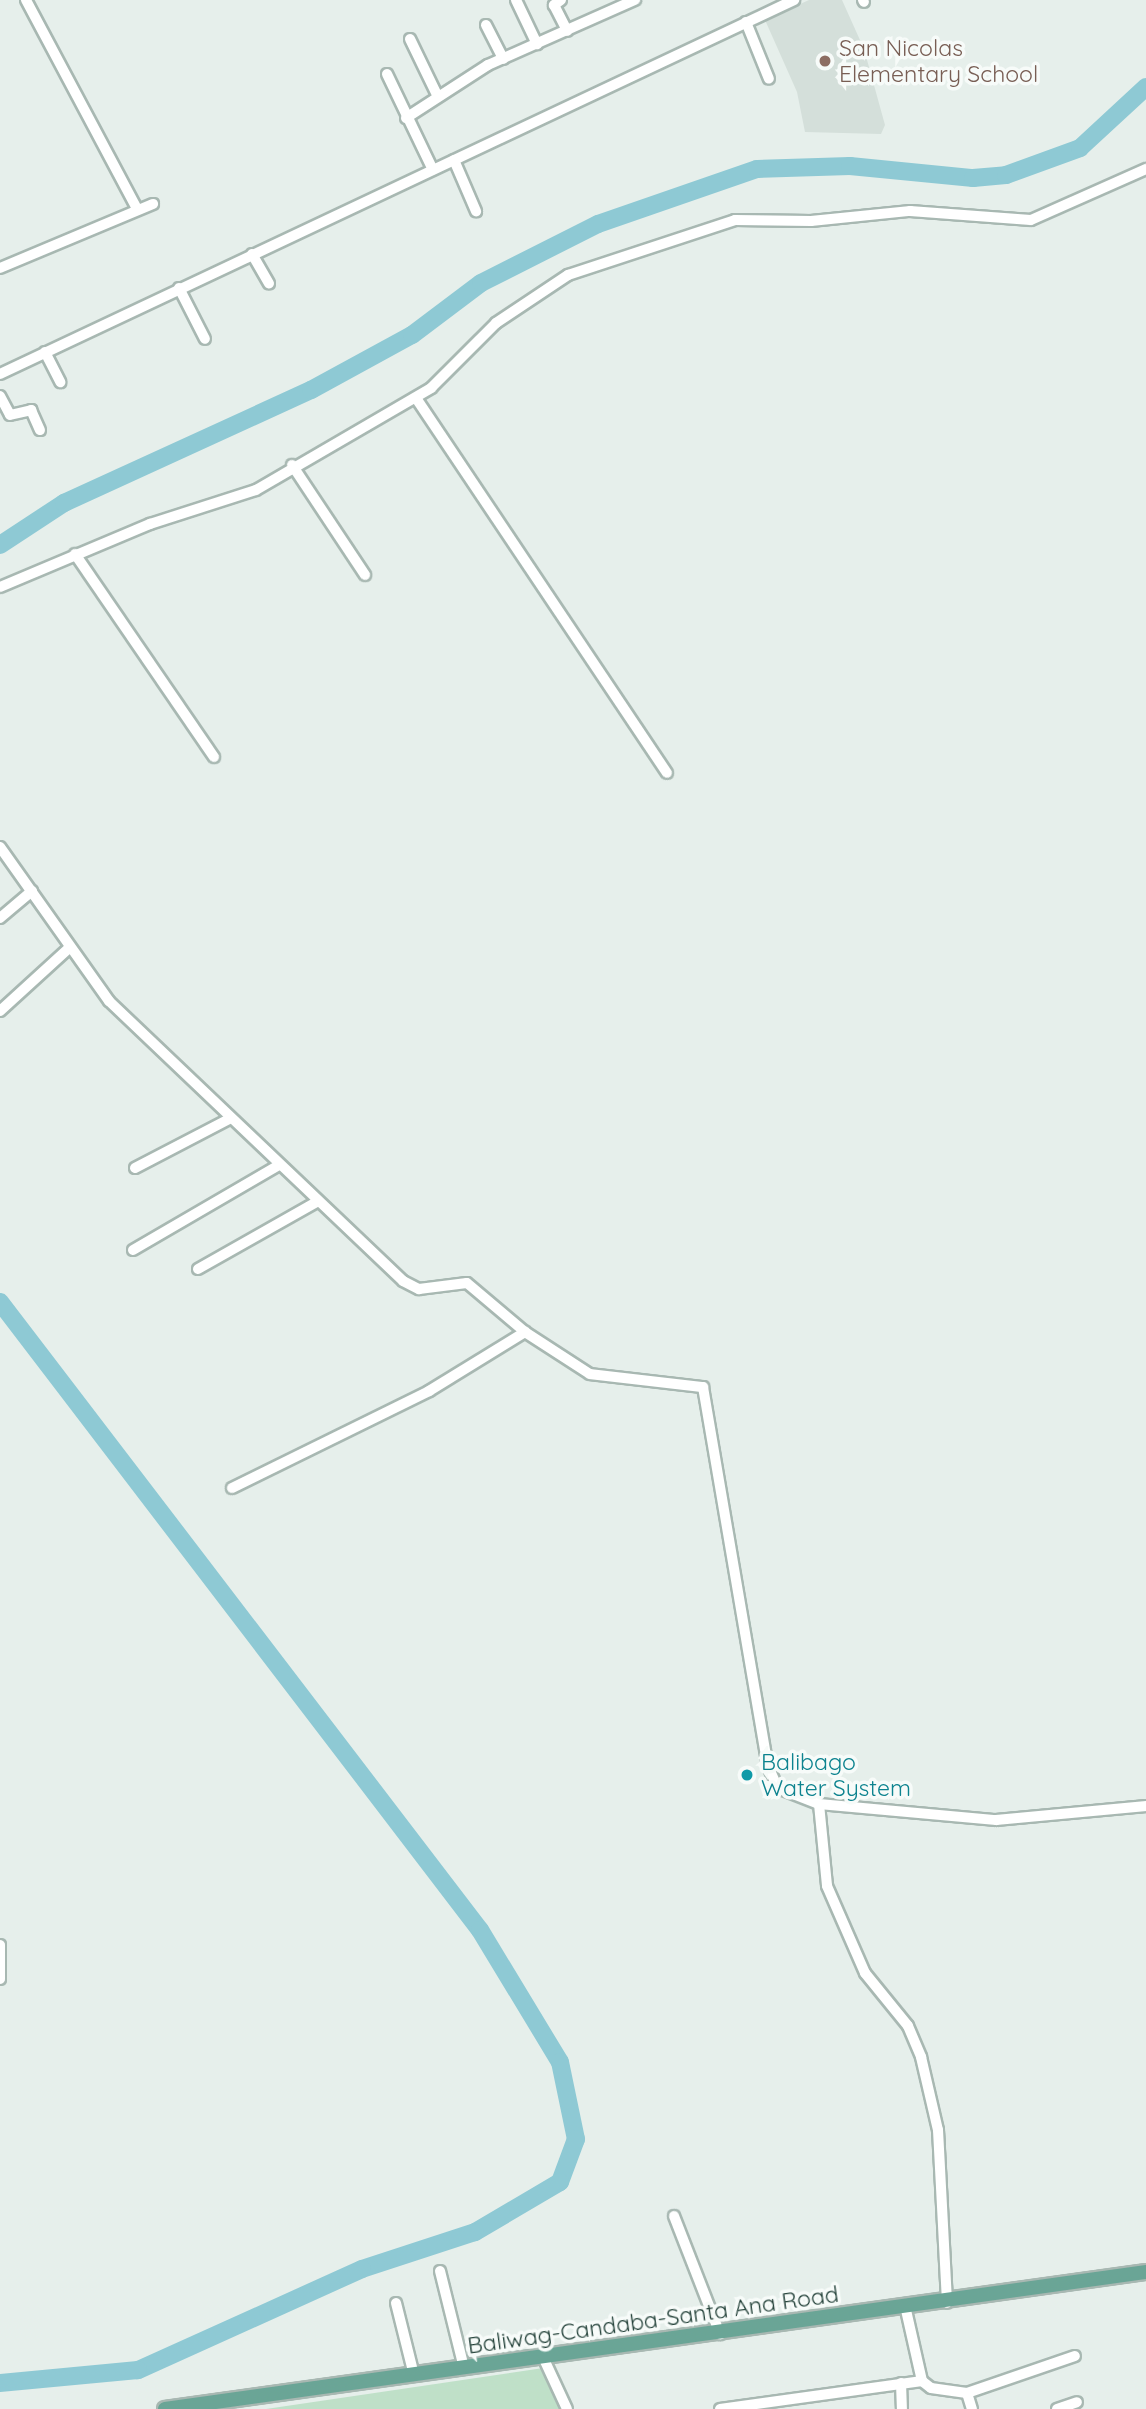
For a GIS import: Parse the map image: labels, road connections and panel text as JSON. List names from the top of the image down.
{
  "streets": {
    "main road": ["Baliwag-Candaba-Santa Ana Road"]
  },
  "places": ["San Nicolas Elementary School", "Balibago Water System"]
}
